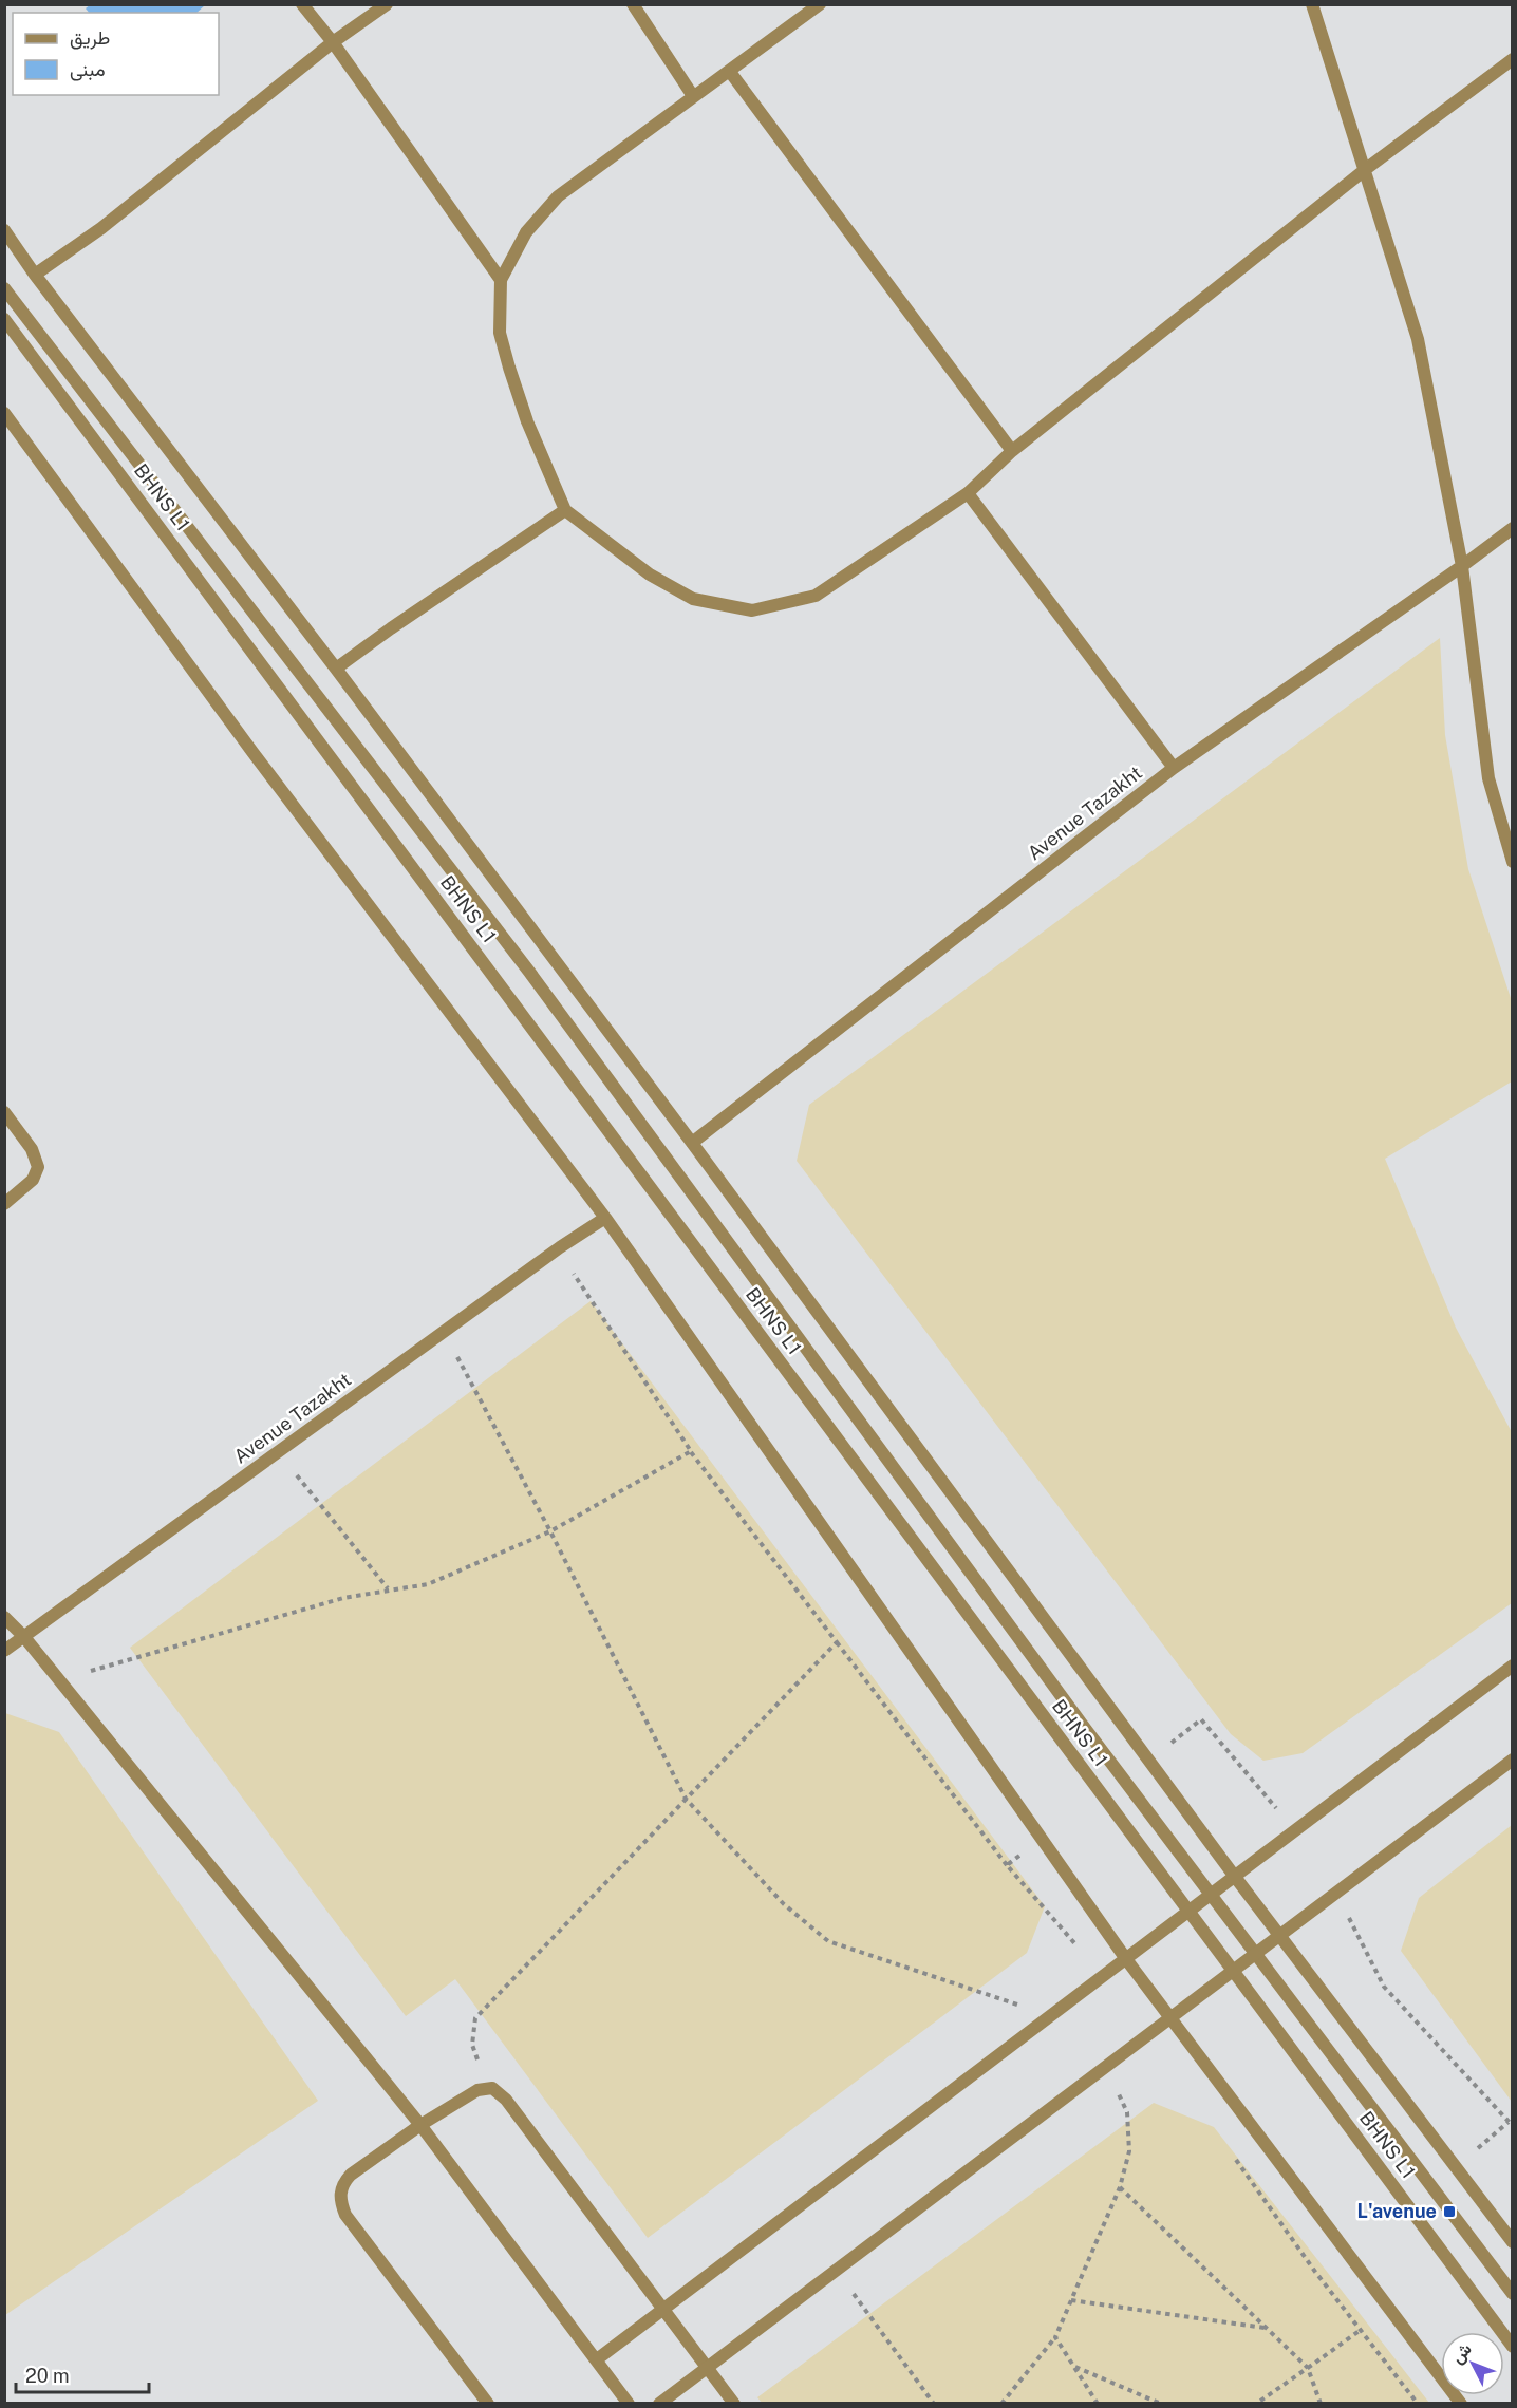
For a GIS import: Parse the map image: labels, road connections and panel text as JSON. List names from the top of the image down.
{
  "streets": {
    "street": ["BHNS L1", "Avenue Tazakht"]
  },
  "places": {
    "transit": ["L'avenue"]
  },
  "legend": ["طريق", "مبنى"],
  "scale_bar": "20 m",
  "north": "top left"
}
